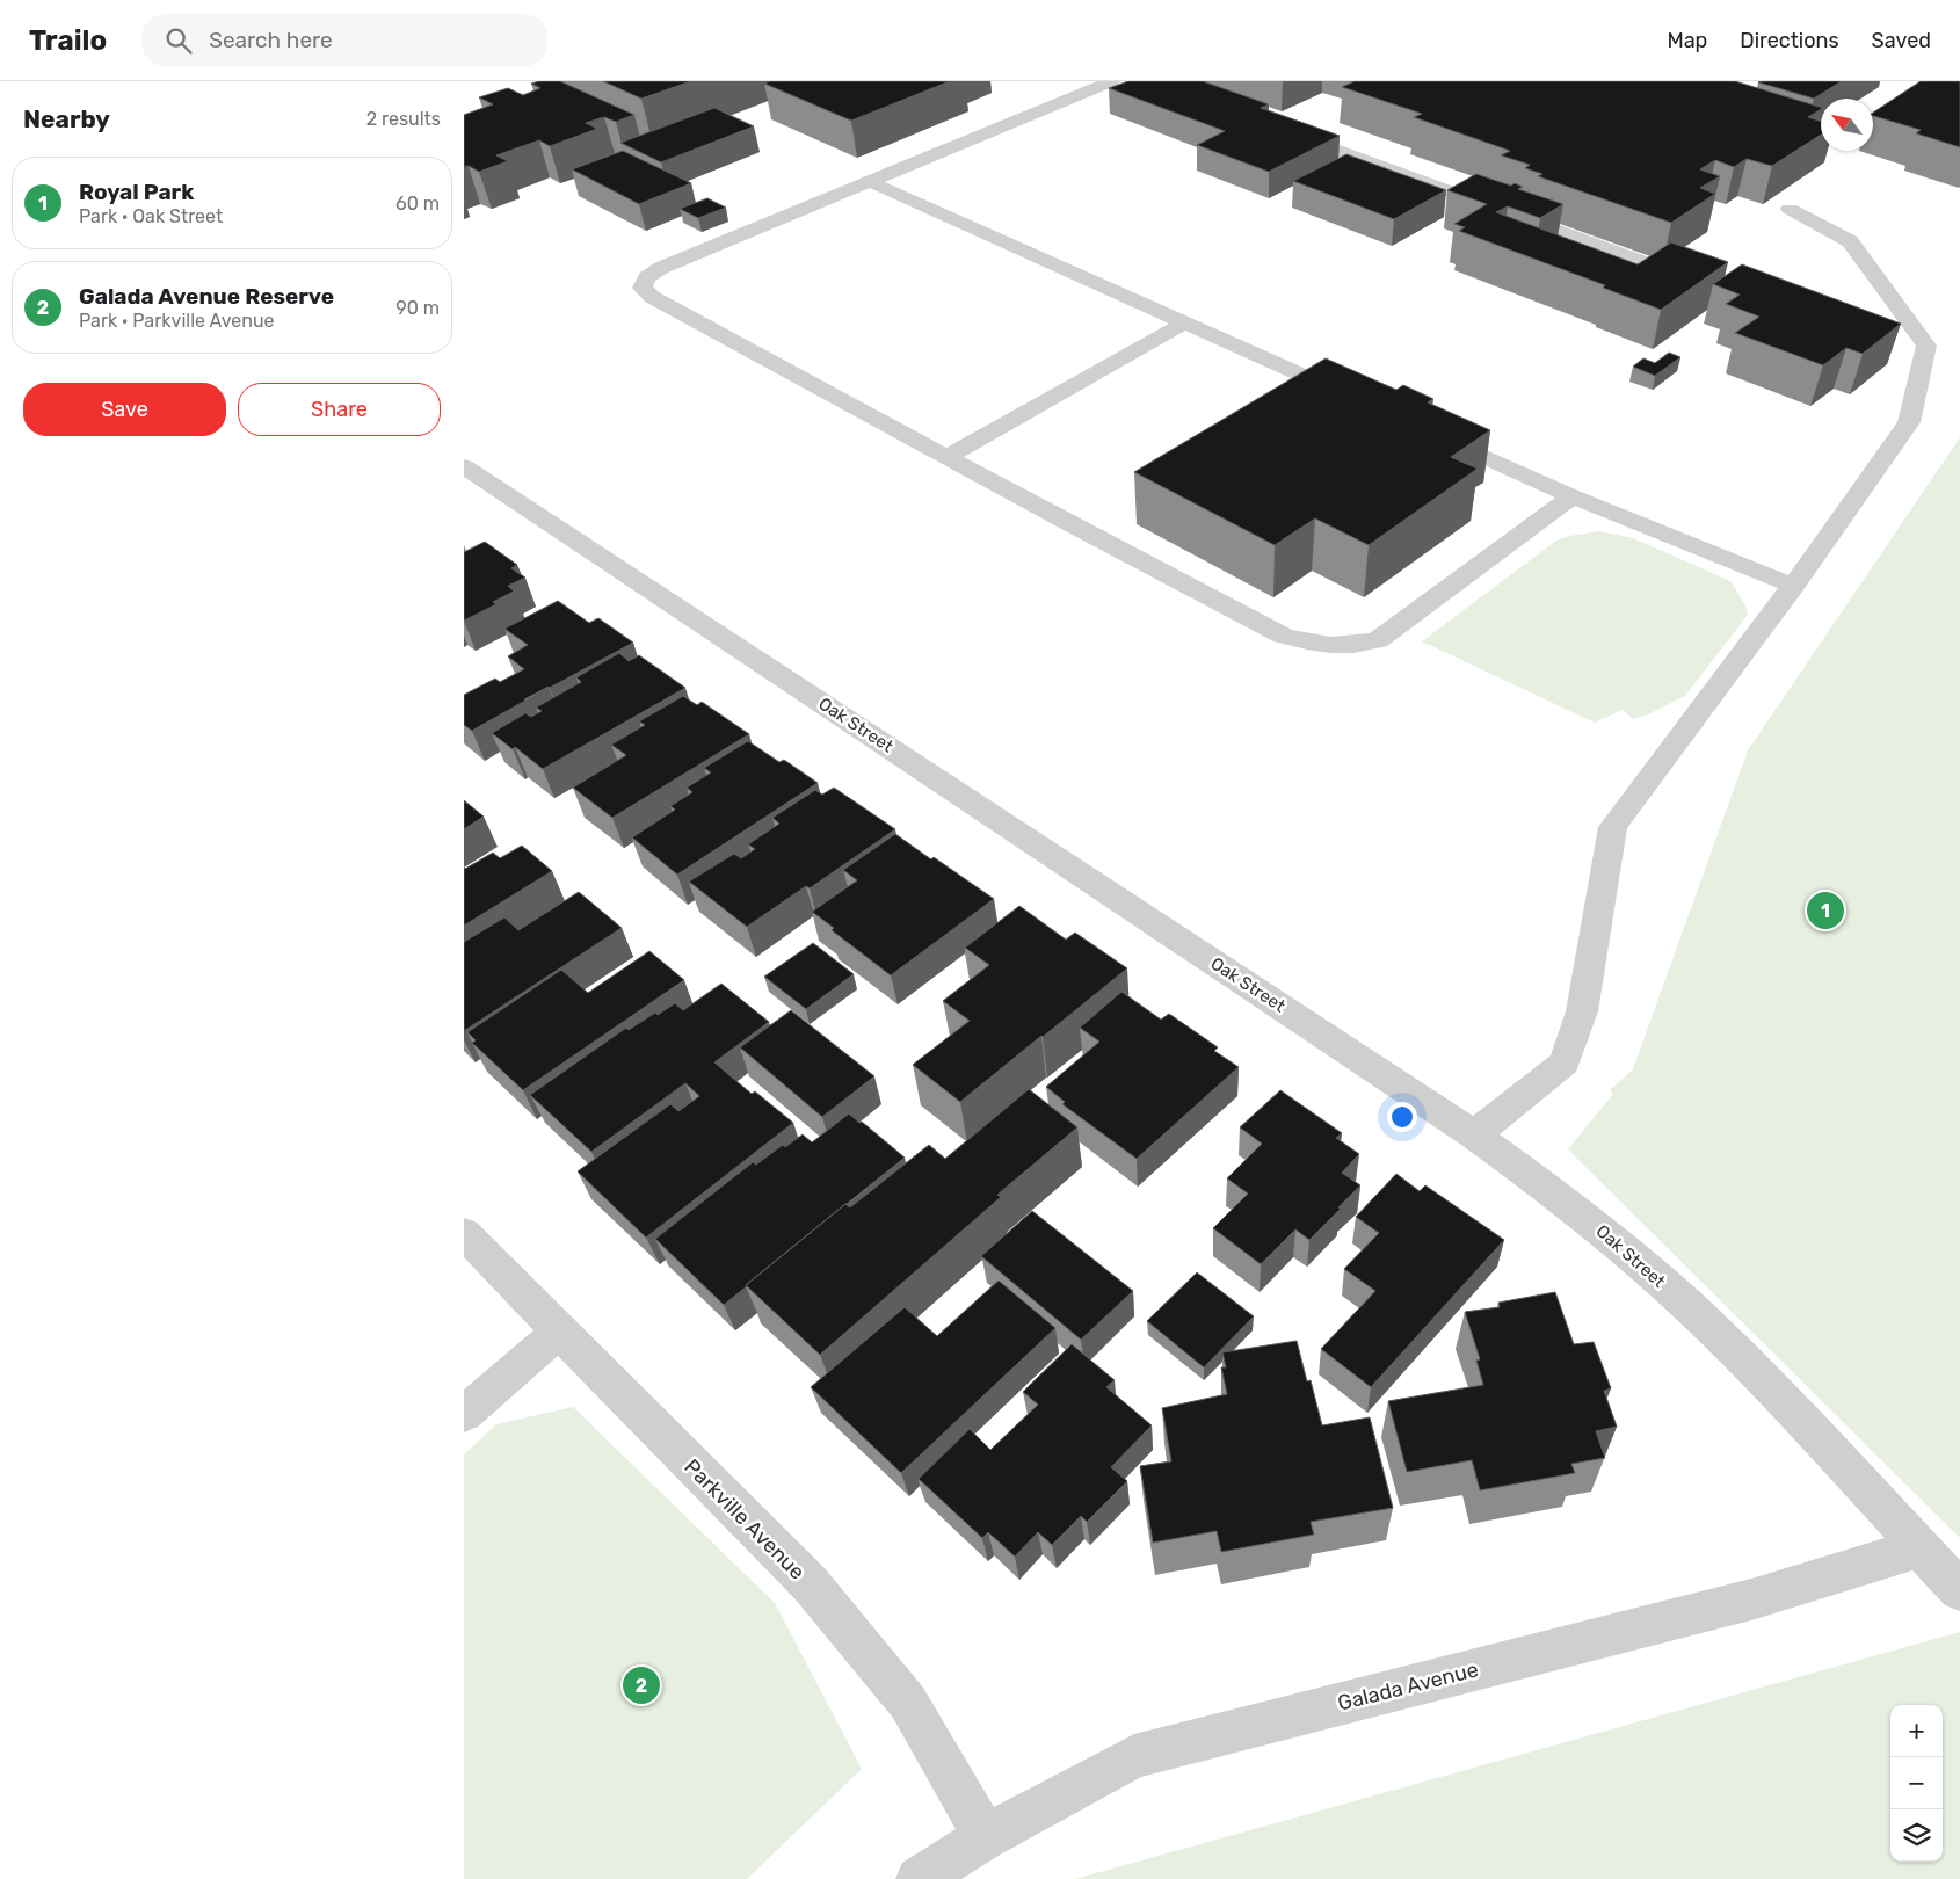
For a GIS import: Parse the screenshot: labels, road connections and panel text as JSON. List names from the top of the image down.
{
  "streets": {
    "street": ["Oak Street", "Parkville Avenue", "Galada Avenue"]
  },
  "crossings": [
    ["Oak Street", "Galada Avenue"],
    ["Parkville Avenue", "Galada Avenue"]
  ],
  "north": "top left",
  "page": {
    "header": "Trailo",
    "search": "Search here",
    "nav": ["Map", "Directions", "Saved"],
    "heading": ["Nearby", "2 results"],
    "list": [
      {
        "mark": "1",
        "name": "Royal Park",
        "note": "Park · Oak Street",
        "value": "60 m"
      },
      {
        "mark": "2",
        "name": "Galada Avenue Reserve",
        "note": "Park · Parkville Avenue",
        "value": "90 m"
      }
    ],
    "buttons": ["Save", "Share"],
    "pins": ["1", "2"],
    "map_buttons": ["+", "−"]
  }
}
